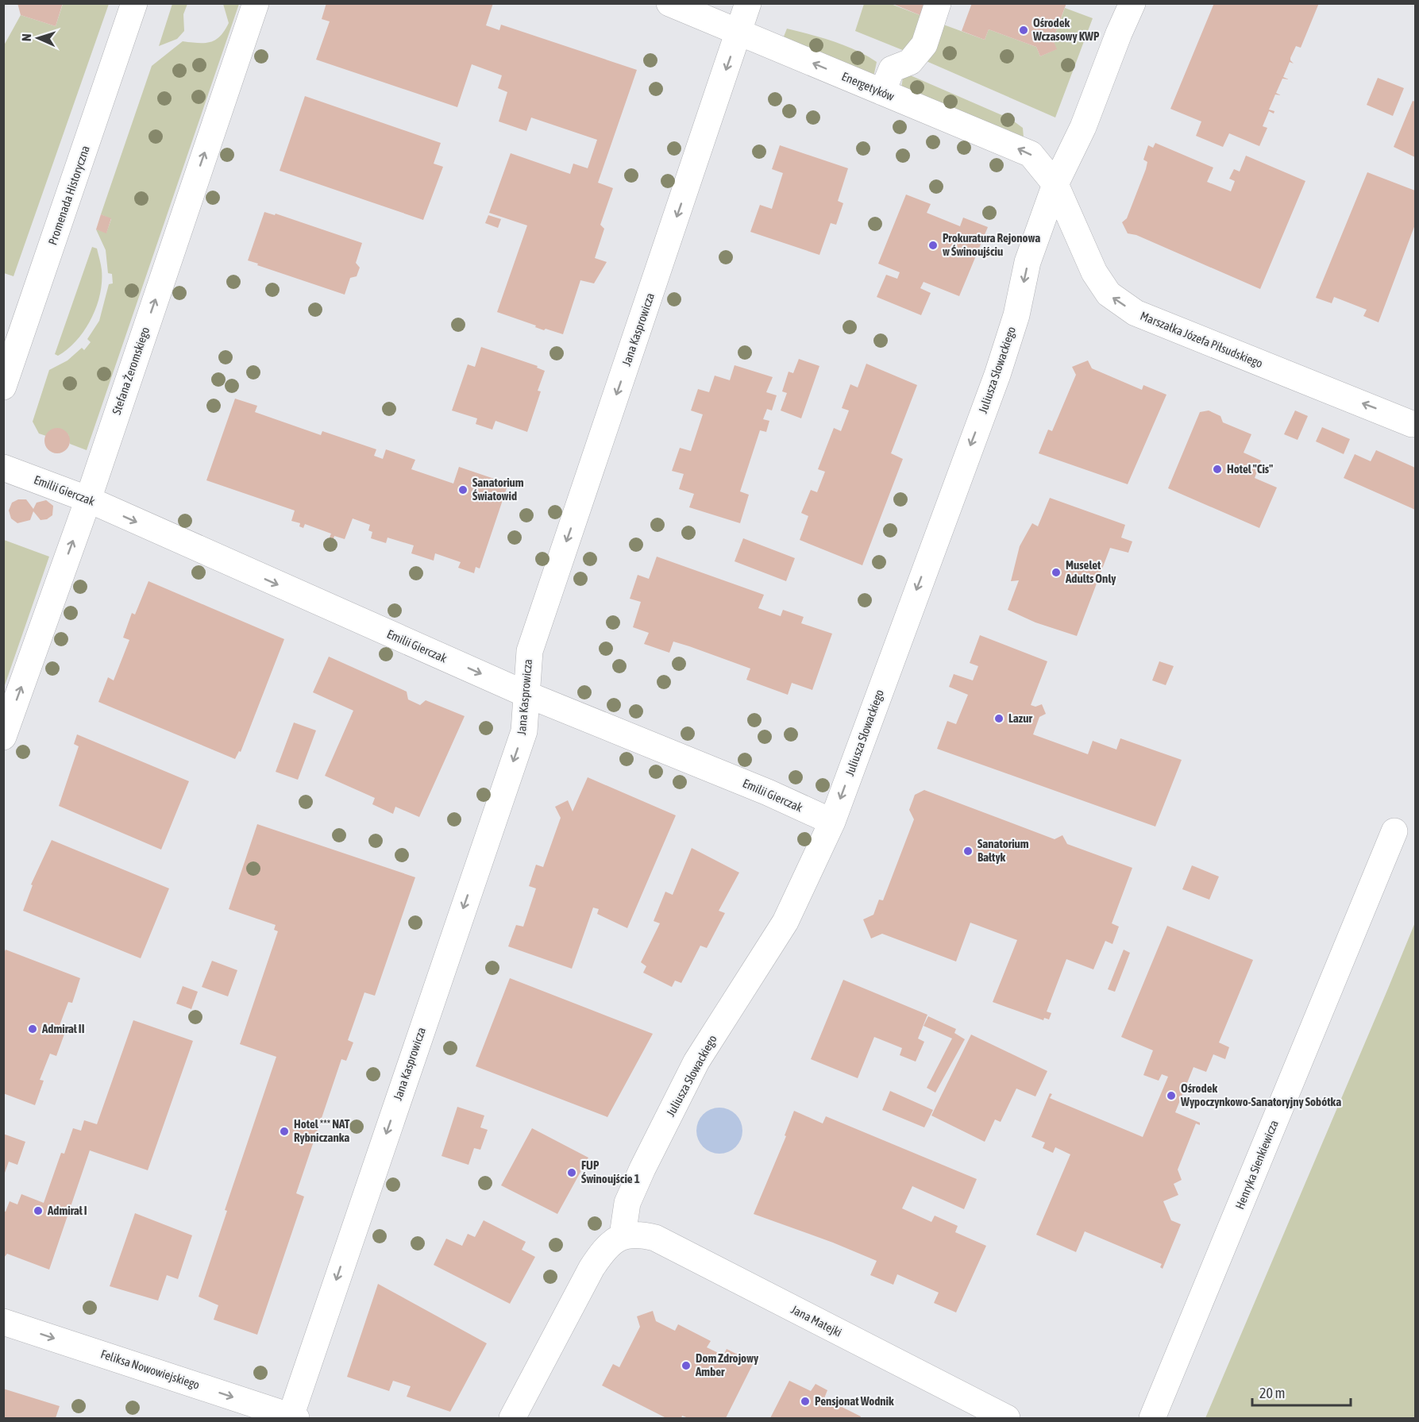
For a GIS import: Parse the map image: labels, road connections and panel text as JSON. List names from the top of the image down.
{
  "streets": {
    "street": [
      "Energetyków",
      "Promenada Historyczna",
      "Jana Kasprowicza",
      "Marszałka Józefa Piłsudskiego",
      "Juliusza Słowackiego",
      "Stefana Żeromskiego",
      "Emilii Gierczak",
      "Henryka Sienkiewicza",
      "Jana Matejki",
      "Feliksa Nowowiejskiego"
    ]
  },
  "crossings": [
    ["Energetyków", "Jana Kasprowicza"],
    ["Energetyków", "Marszałka Józefa Piłsudskiego"],
    ["Energetyków", "Juliusza Słowackiego"],
    ["Jana Kasprowicza", "Emilii Gierczak"],
    ["Jana Kasprowicza", "Feliksa Nowowiejskiego"],
    ["Marszałka Józefa Piłsudskiego", "Juliusza Słowackiego"],
    ["Juliusza Słowackiego", "Emilii Gierczak"],
    ["Juliusza Słowackiego", "Jana Matejki"],
    ["Stefana Żeromskiego", "Emilii Gierczak"]
  ],
  "one_way": [
    "Energetyków",
    "Jana Kasprowicza",
    "Marszałka Józefa Piłsudskiego",
    "Juliusza Słowackiego",
    "Stefana Żeromskiego",
    "Emilii Gierczak",
    "Feliksa Nowowiejskiego"
  ],
  "places": [
    "Ośrodek Wczasowy KWP",
    "Prokuratura Rejonowa w Świnoujściu",
    "Hotel \"Cis\"",
    "Sanatorium Światowid",
    "Muselet Adults Only",
    "Lazur",
    "Sanatorium Bałtyk",
    "Admirał II",
    "Ośrodek Wypoczynkowo-Sanatoryjny Sobótka",
    "Hotel *** NAT Rybniczanka",
    "FUP Świnoujście 1",
    "Admirał I",
    "Dom Zdrojowy Amber",
    "Pensjonat Wodnik"
  ],
  "scale_bar": "20 m",
  "north": "left"
}
